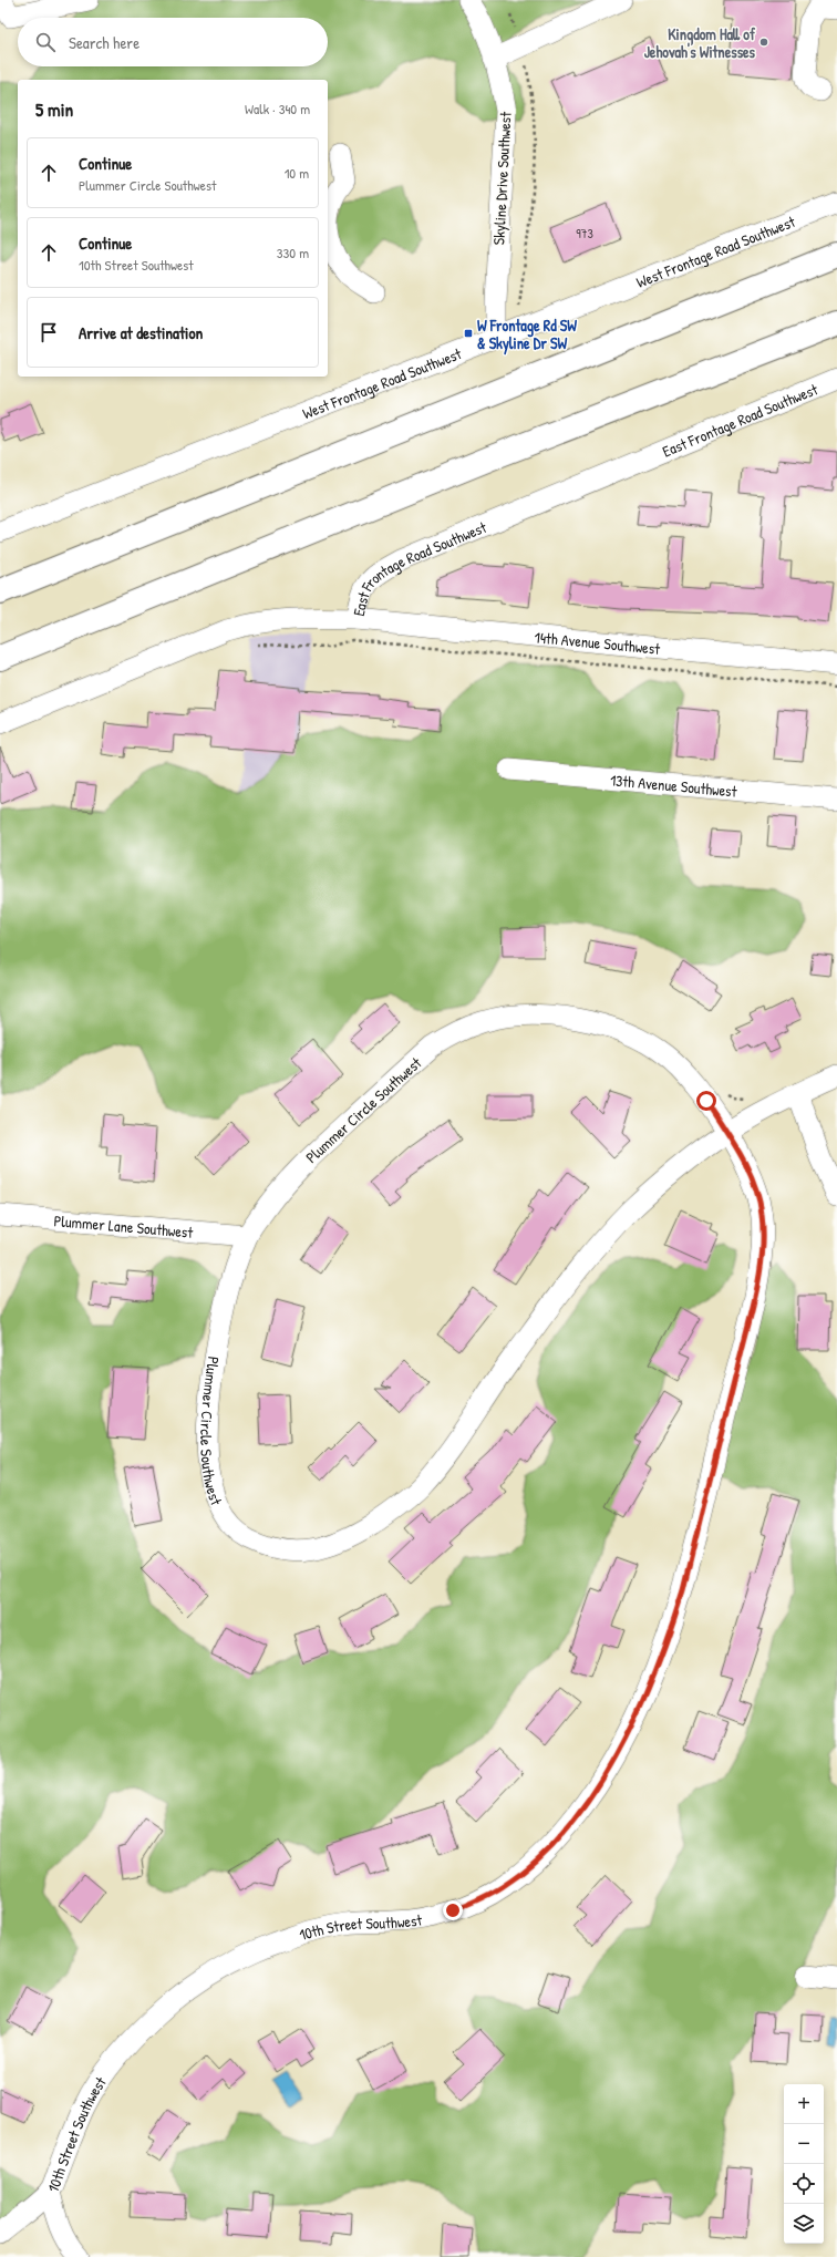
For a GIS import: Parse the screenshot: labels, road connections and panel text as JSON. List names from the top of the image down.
{
  "streets": {
    "street": [
      "Skyline Drive Southwest",
      "West Frontage Road Southwest",
      "East Frontage Road Southwest",
      "14th Avenue Southwest",
      "13th Avenue Southwest",
      "Plummer Circle Southwest",
      "Plummer Lane Southwest",
      "10th Street Southwest"
    ]
  },
  "crossings": [
    ["Skyline Drive Southwest", "West Frontage Road Southwest"],
    ["East Frontage Road Southwest", "14th Avenue Southwest"],
    ["Plummer Circle Southwest", "Plummer Lane Southwest"],
    ["Plummer Circle Southwest", "10th Street Southwest"]
  ],
  "places": {
    "other": ["Kingdom Hall of Jehovah's Witnesses"],
    "transit": ["W Frontage Rd SW & Skyline Dr SW"]
  },
  "house_numbers": ["973"],
  "page": {
    "search": "Search here",
    "heading": ["5 min", "Walk · 340 m"],
    "list": [
      ["Continue", "Plummer Circle Southwest", "10 m"],
      ["Continue", "10th Street Southwest", "330 m"],
      "Arrive at destination"
    ],
    "map_buttons": ["+", "−"]
  }
}
